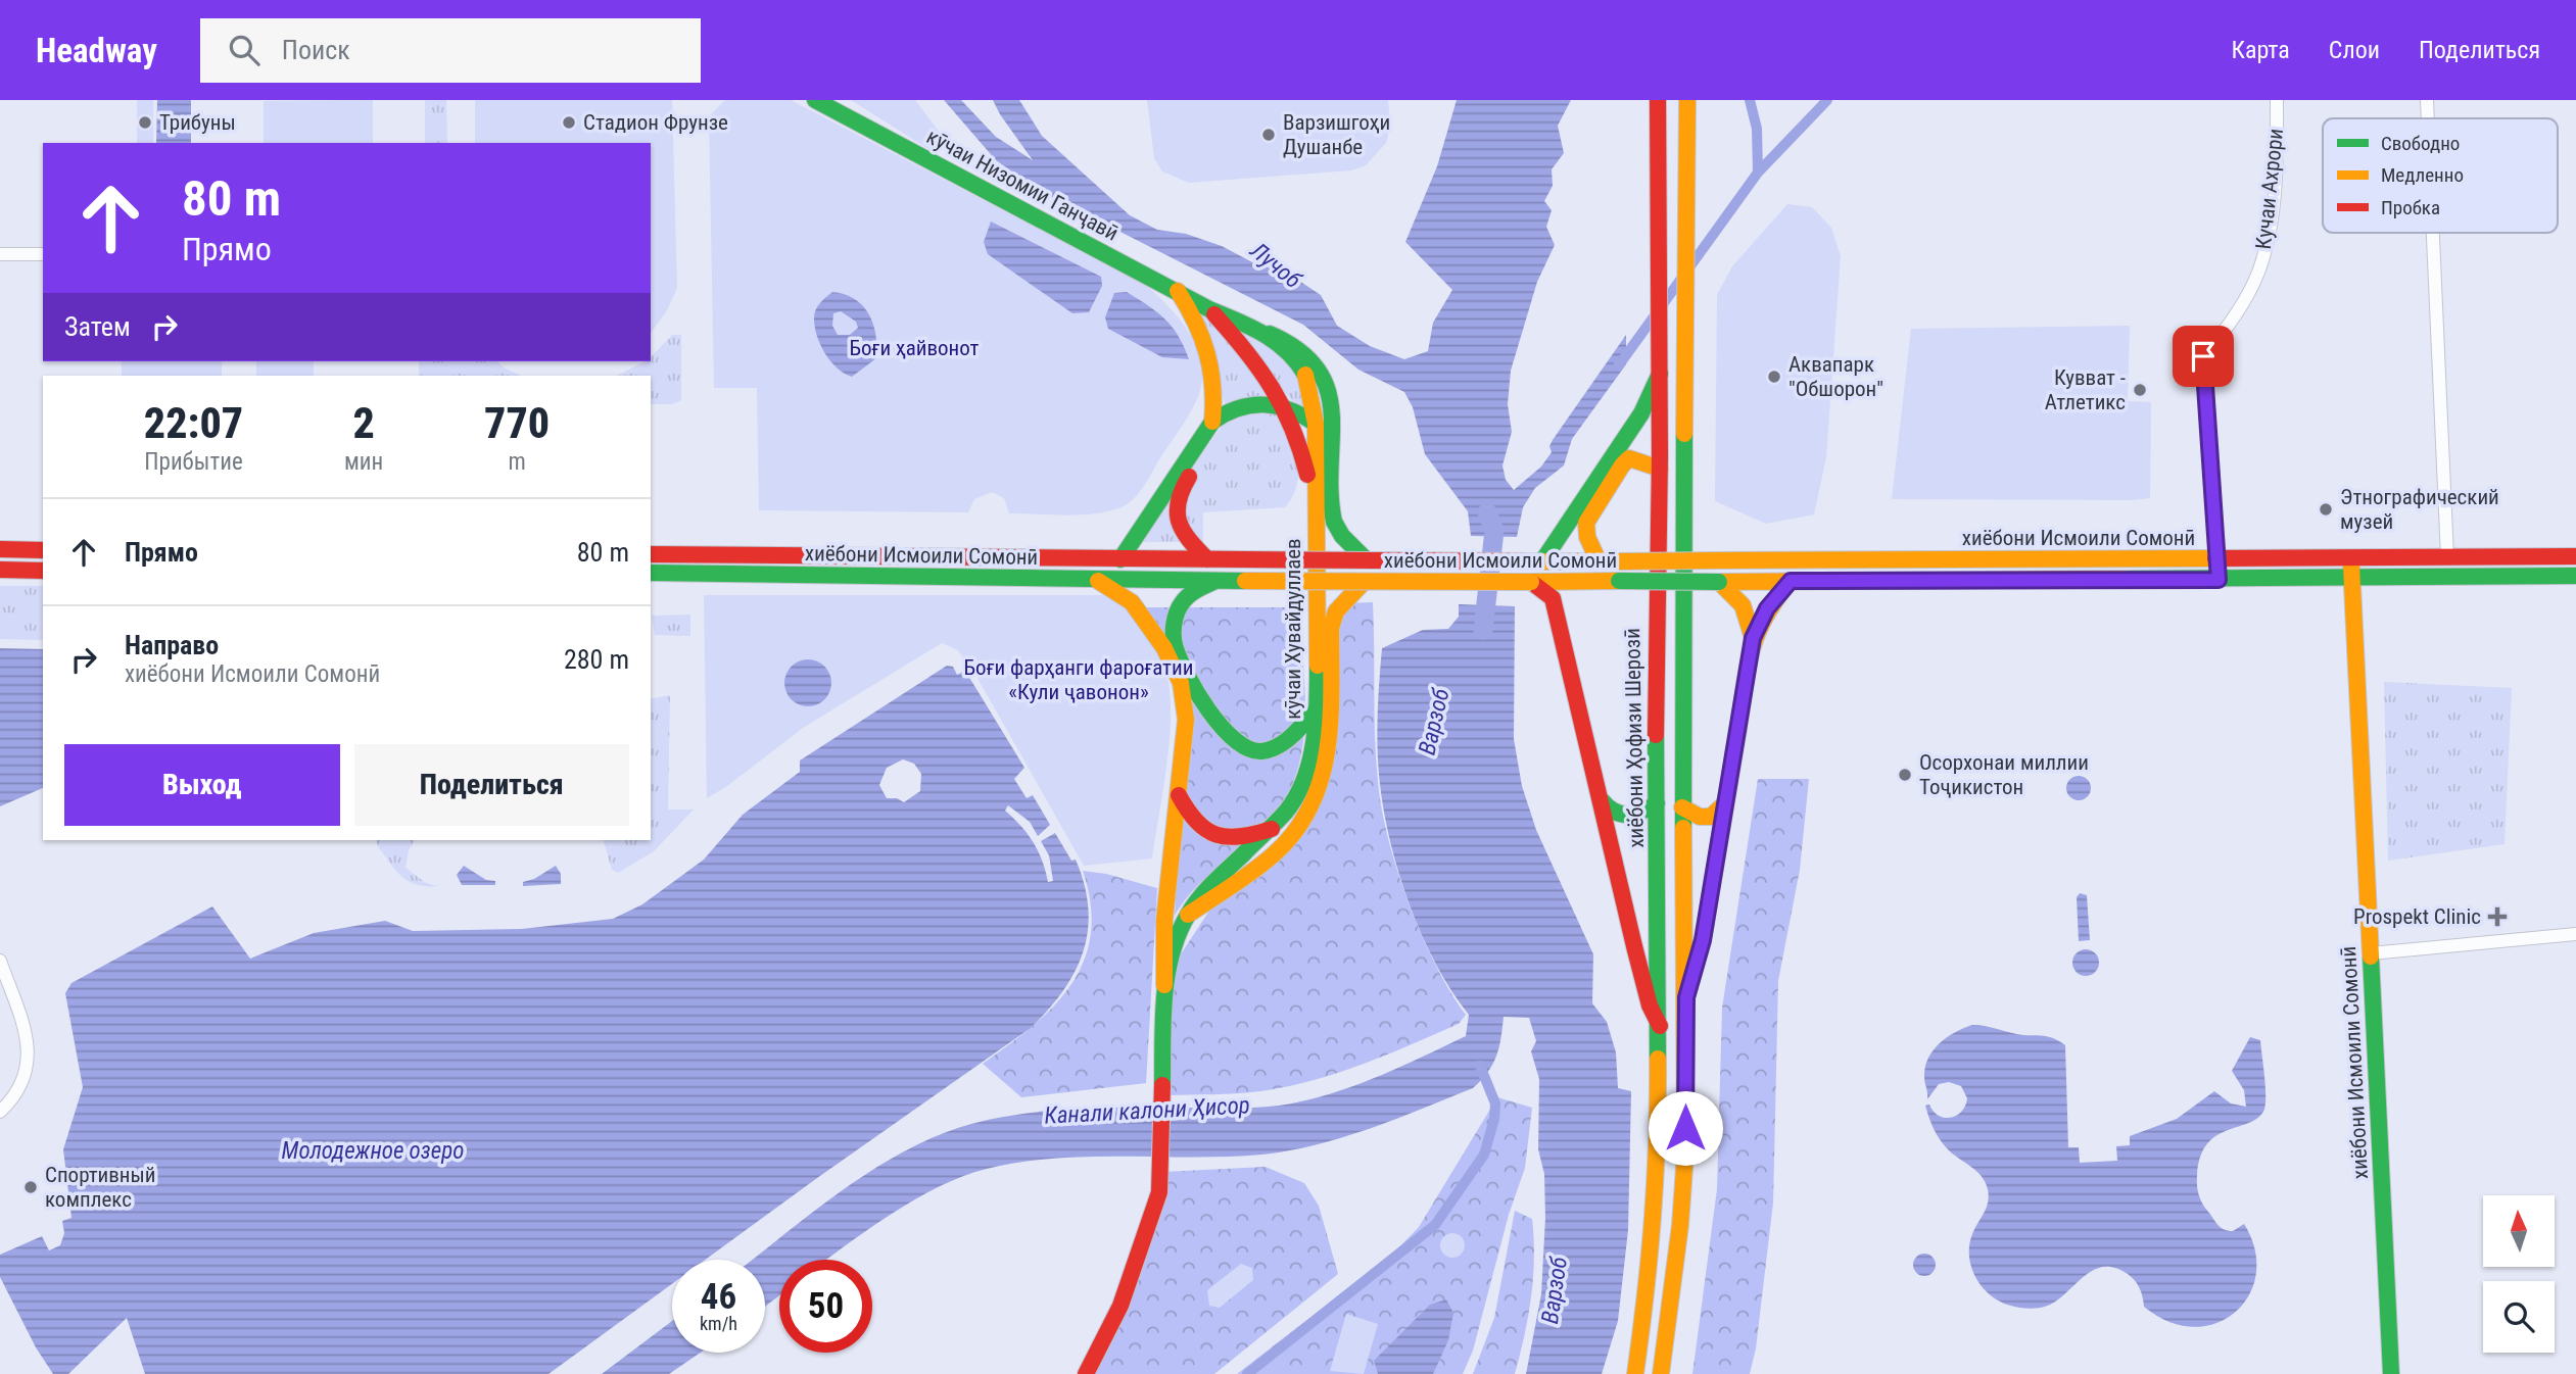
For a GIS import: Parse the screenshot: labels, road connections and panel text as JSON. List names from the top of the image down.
{
  "streets": {
    "main road": [
      "кӯчаи Низомии Ганҷавӣ",
      "хиёбони Исмоили Сомонӣ",
      "кӯчаи Хувайдуллаев",
      "хиёбони Ҳофизи Шерозӣ"
    ],
    "street": ["Кучаи Ахрори"]
  },
  "crossings": [
    ["кӯчаи Низомии Ганҷавӣ", "кӯчаи Хувайдуллаев"],
    ["Кучаи Ахрори", "хиёбони Исмоили Сомонӣ"]
  ],
  "water": [
    "Лучоб",
    "Варзоб",
    "Канали калони Ҳисор",
    "Молодежное озеро"
  ],
  "parks": ["Боғи ҳайвонот", "Боғи фарҳанги фароғатии «Кули ҷавонон»"],
  "places": {
    "other": [
      "Трибуны",
      "Стадион Фрунзе",
      "Варзишгоҳи Душанбе",
      "Аквапарк \"Обшорон\"",
      "Кувват - Атлетикс",
      "Этнографический музей",
      "Осорхонаи миллии Тоҷикистон",
      "Спортивный комплекс"
    ],
    "health": ["Prospekt Clinic"]
  },
  "legend": ["Свободно", "Медленно", "Пробка"],
  "north": "top",
  "page": {
    "header": "Headway",
    "search": "Поиск",
    "nav": ["Карта", "Слои", "Поделиться"],
    "turn": ["80 m", "Прямо"],
    "then": "Затем",
    "eta": [
      "22:07",
      "Прибытие",
      "2",
      "мин",
      "770",
      "m"
    ],
    "list": [
      {
        "name": "Прямо",
        "value": "80 m"
      },
      {
        "name": "Направо",
        "note": "хиёбони Исмоили Сомонӣ",
        "value": "280 m"
      }
    ],
    "buttons": ["Выход", "Поделиться"],
    "speed": "46 km/h",
    "limit": "50"
  }
}
